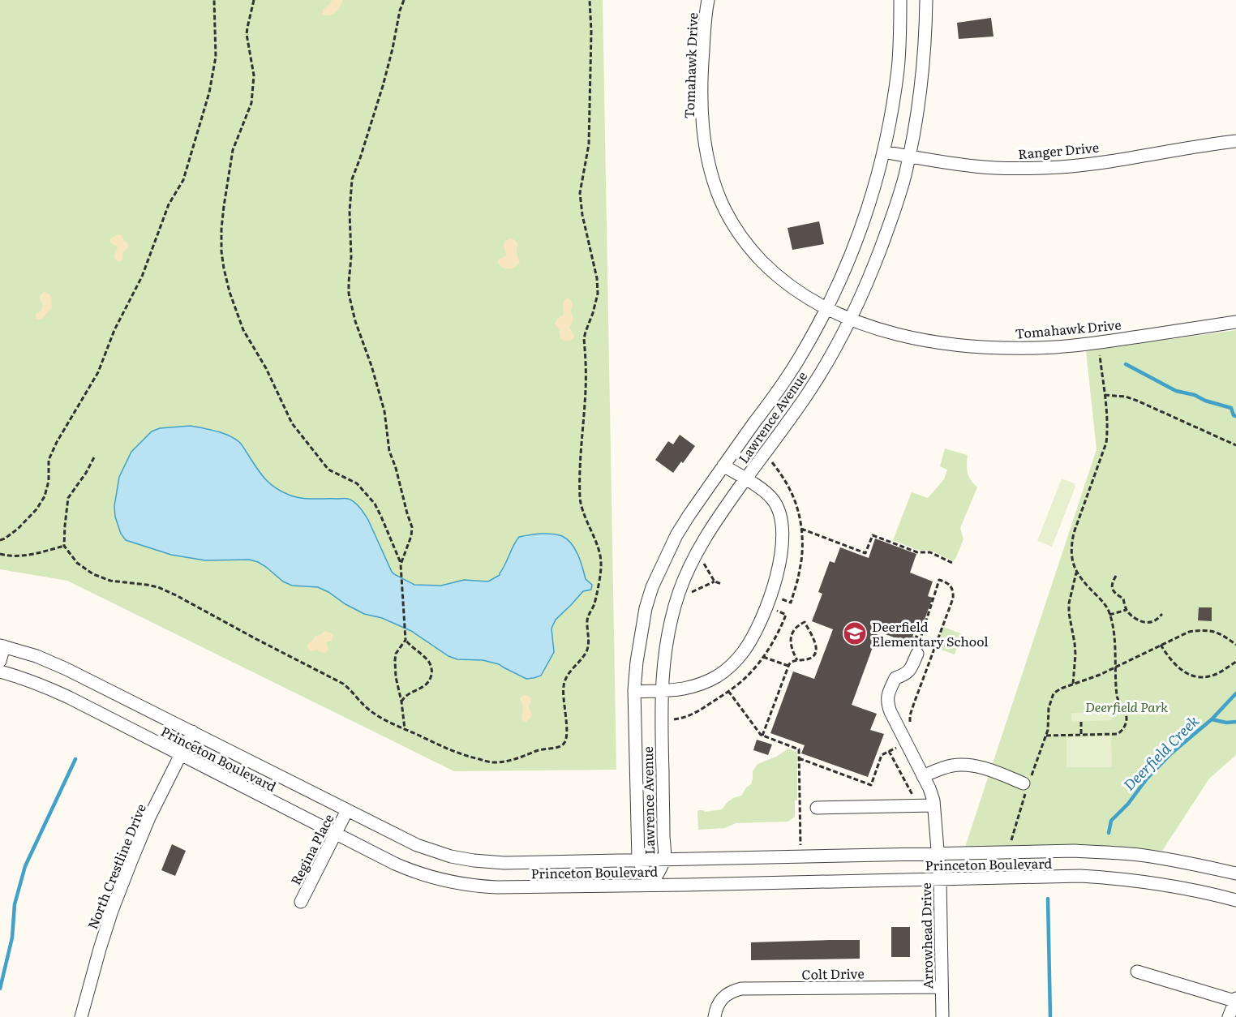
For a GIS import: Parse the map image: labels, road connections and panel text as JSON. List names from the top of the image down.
{
  "streets": {
    "street": [
      "Tomahawk Drive",
      "Ranger Drive",
      "Lawrence Avenue",
      "Princeton Boulevard",
      "Regina Place",
      "North Crestline Drive",
      "Arrowhead Drive",
      "Colt Drive"
    ]
  },
  "crossings": [
    ["Tomahawk Drive", "Lawrence Avenue"],
    ["Ranger Drive", "Lawrence Avenue"],
    ["Lawrence Avenue", "Princeton Boulevard"],
    ["Princeton Boulevard", "Regina Place"],
    ["Princeton Boulevard", "North Crestline Drive"],
    ["Princeton Boulevard", "Arrowhead Drive"],
    ["Arrowhead Drive", "Colt Drive"]
  ],
  "water": ["Deerfield Creek"],
  "parks": ["Deerfield Park"],
  "places": {
    "school or university": ["Deerfield Elementary School"]
  }
}
